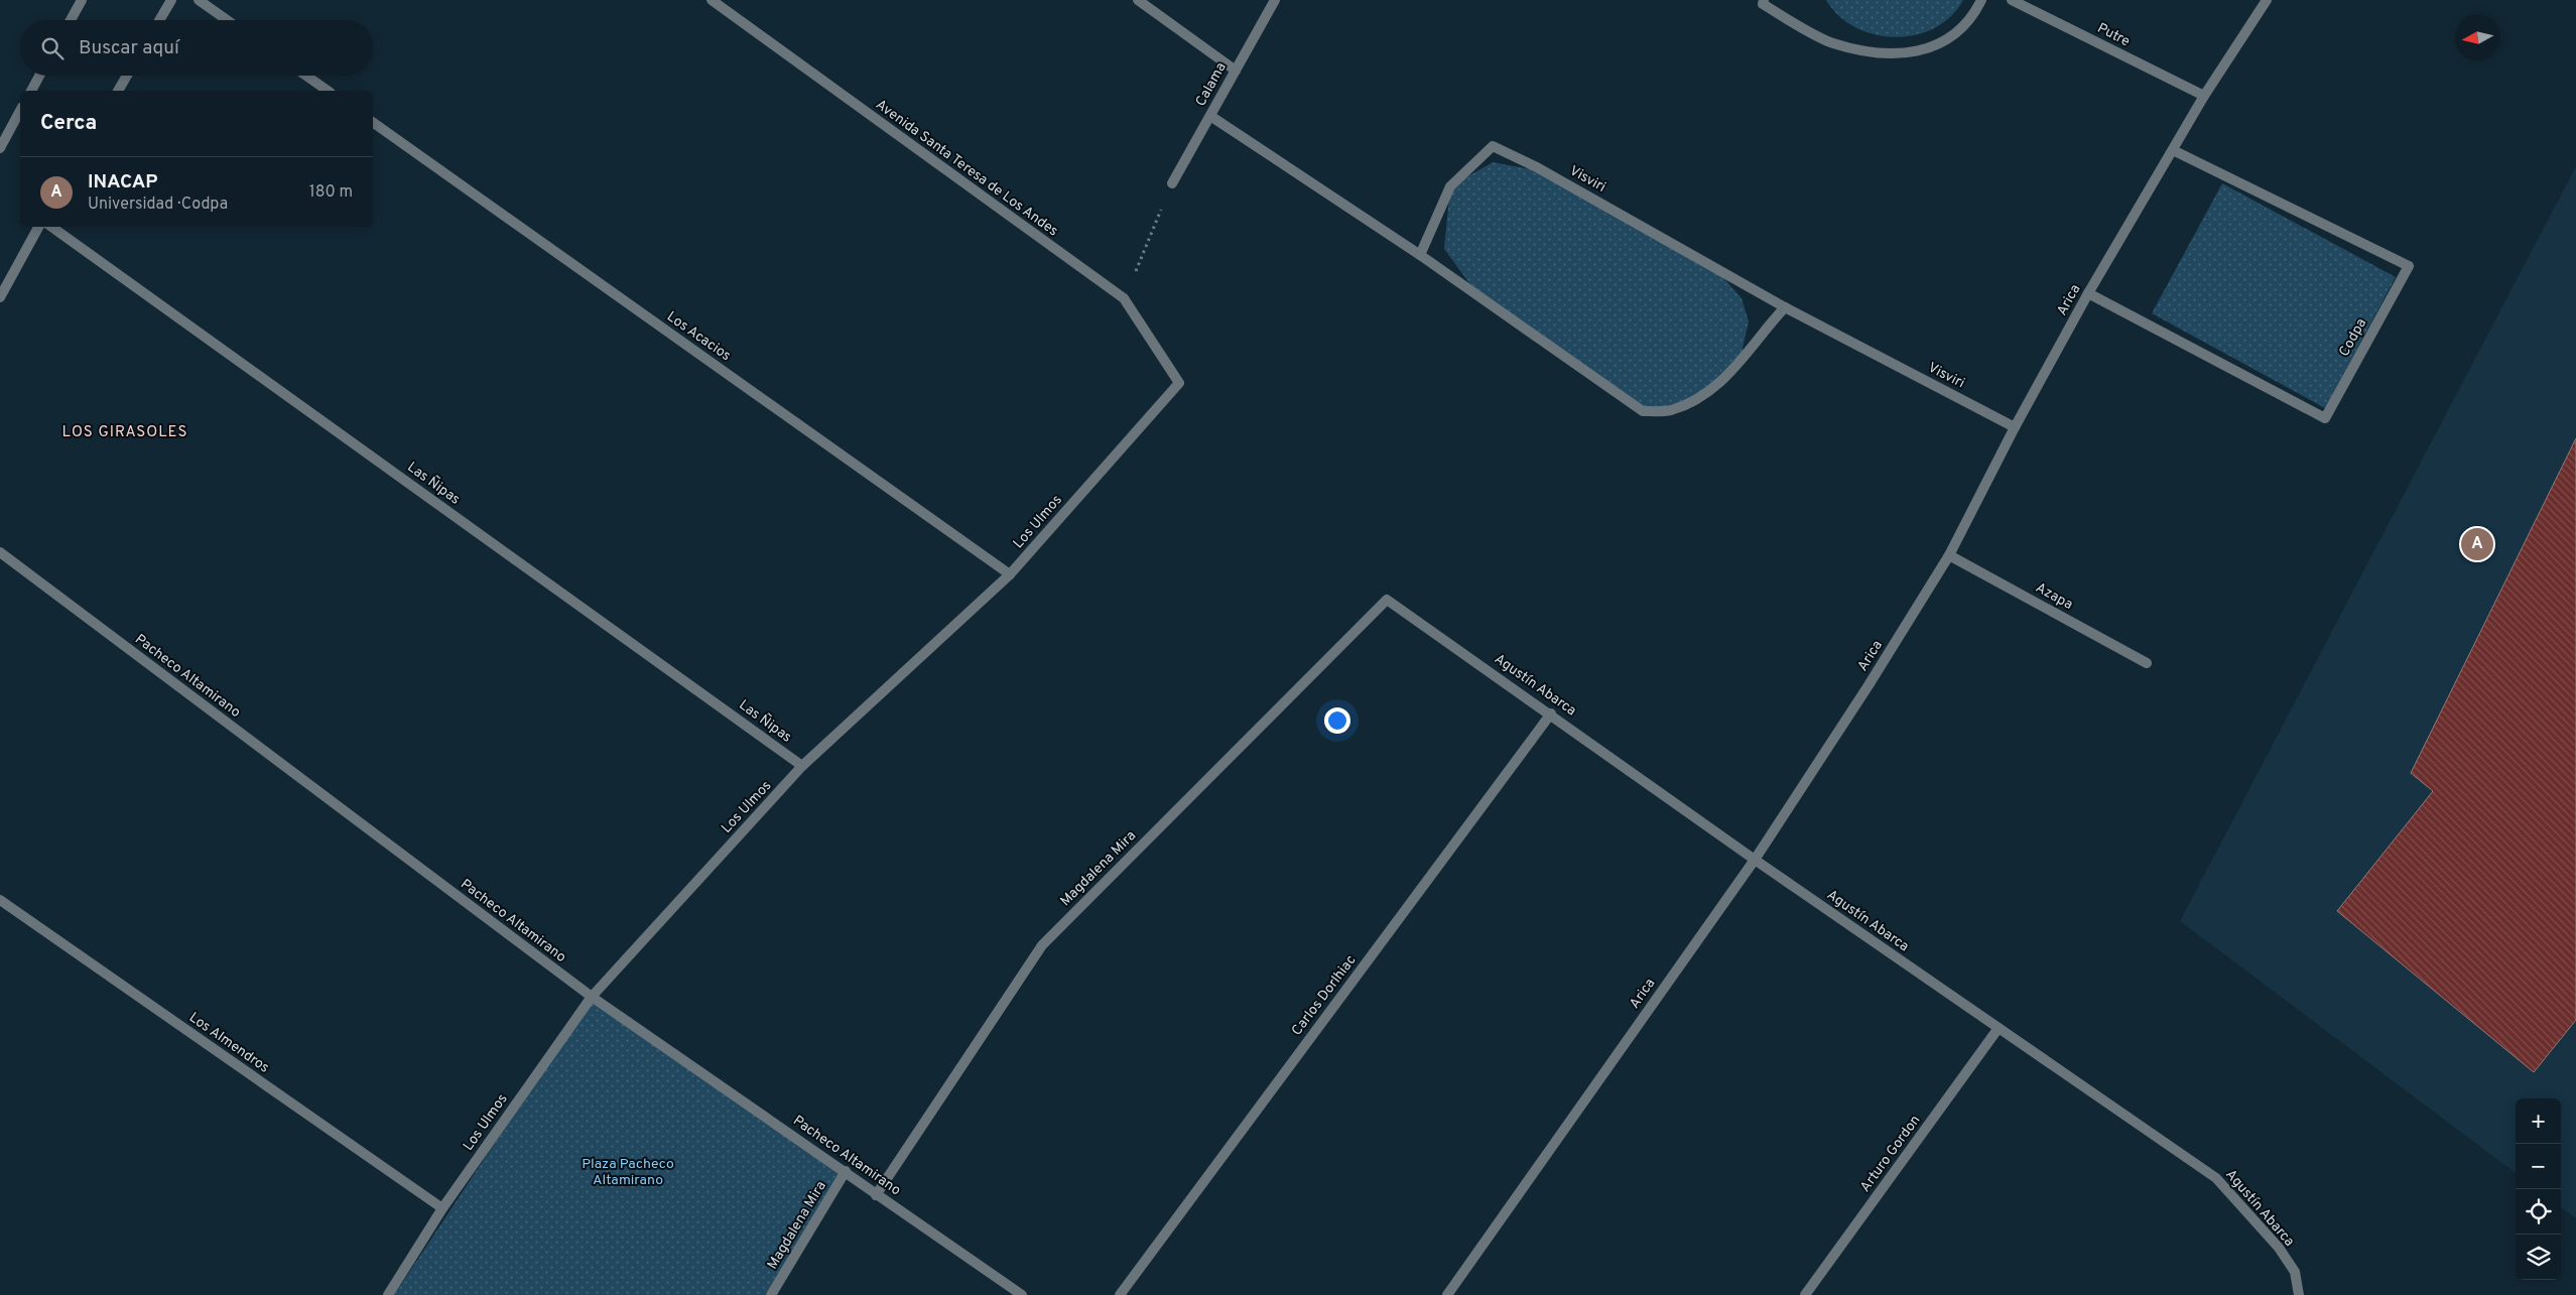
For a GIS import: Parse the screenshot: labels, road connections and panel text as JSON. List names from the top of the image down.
{
  "streets": {
    "street": [
      "Putre",
      "Calama",
      "Avenida Santa Teresa de Los Andes",
      "Visviri",
      "Arica",
      "Los Acacios",
      "Codpa",
      "Las Ñipas",
      "Los Ulmos",
      "Azapa",
      "Pacheco Altamirano",
      "Agustín Abarca",
      "Magdalena Mira",
      "Carlos Dorlhiac",
      "Los Almendros",
      "Arturo Gordon"
    ]
  },
  "crossings": [
    ["Putre", "Arica"],
    ["Avenida Santa Teresa de Los Andes", "Los Ulmos"],
    ["Visviri", "Arica"],
    ["Arica", "Codpa"],
    ["Arica", "Azapa"],
    ["Arica", "Agustín Abarca"],
    ["Los Acacios", "Los Ulmos"],
    ["Las Ñipas", "Los Ulmos"],
    ["Los Ulmos", "Pacheco Altamirano"],
    ["Los Ulmos", "Los Almendros"],
    ["Pacheco Altamirano", "Magdalena Mira"],
    ["Agustín Abarca", "Magdalena Mira"],
    ["Agustín Abarca", "Carlos Dorlhiac"],
    ["Agustín Abarca", "Arturo Gordon"]
  ],
  "districts": ["LOS GIRASOLES"],
  "parks": ["Plaza Pacheco Altamirano"],
  "north": "left",
  "page": {
    "search": "Buscar aquí",
    "heading": "Cerca",
    "list": [
      {
        "mark": "A",
        "name": "INACAP",
        "note": "Universidad · Codpa",
        "value": "180 m"
      }
    ],
    "pins": "A",
    "map_buttons": ["+", "−"]
  }
}
